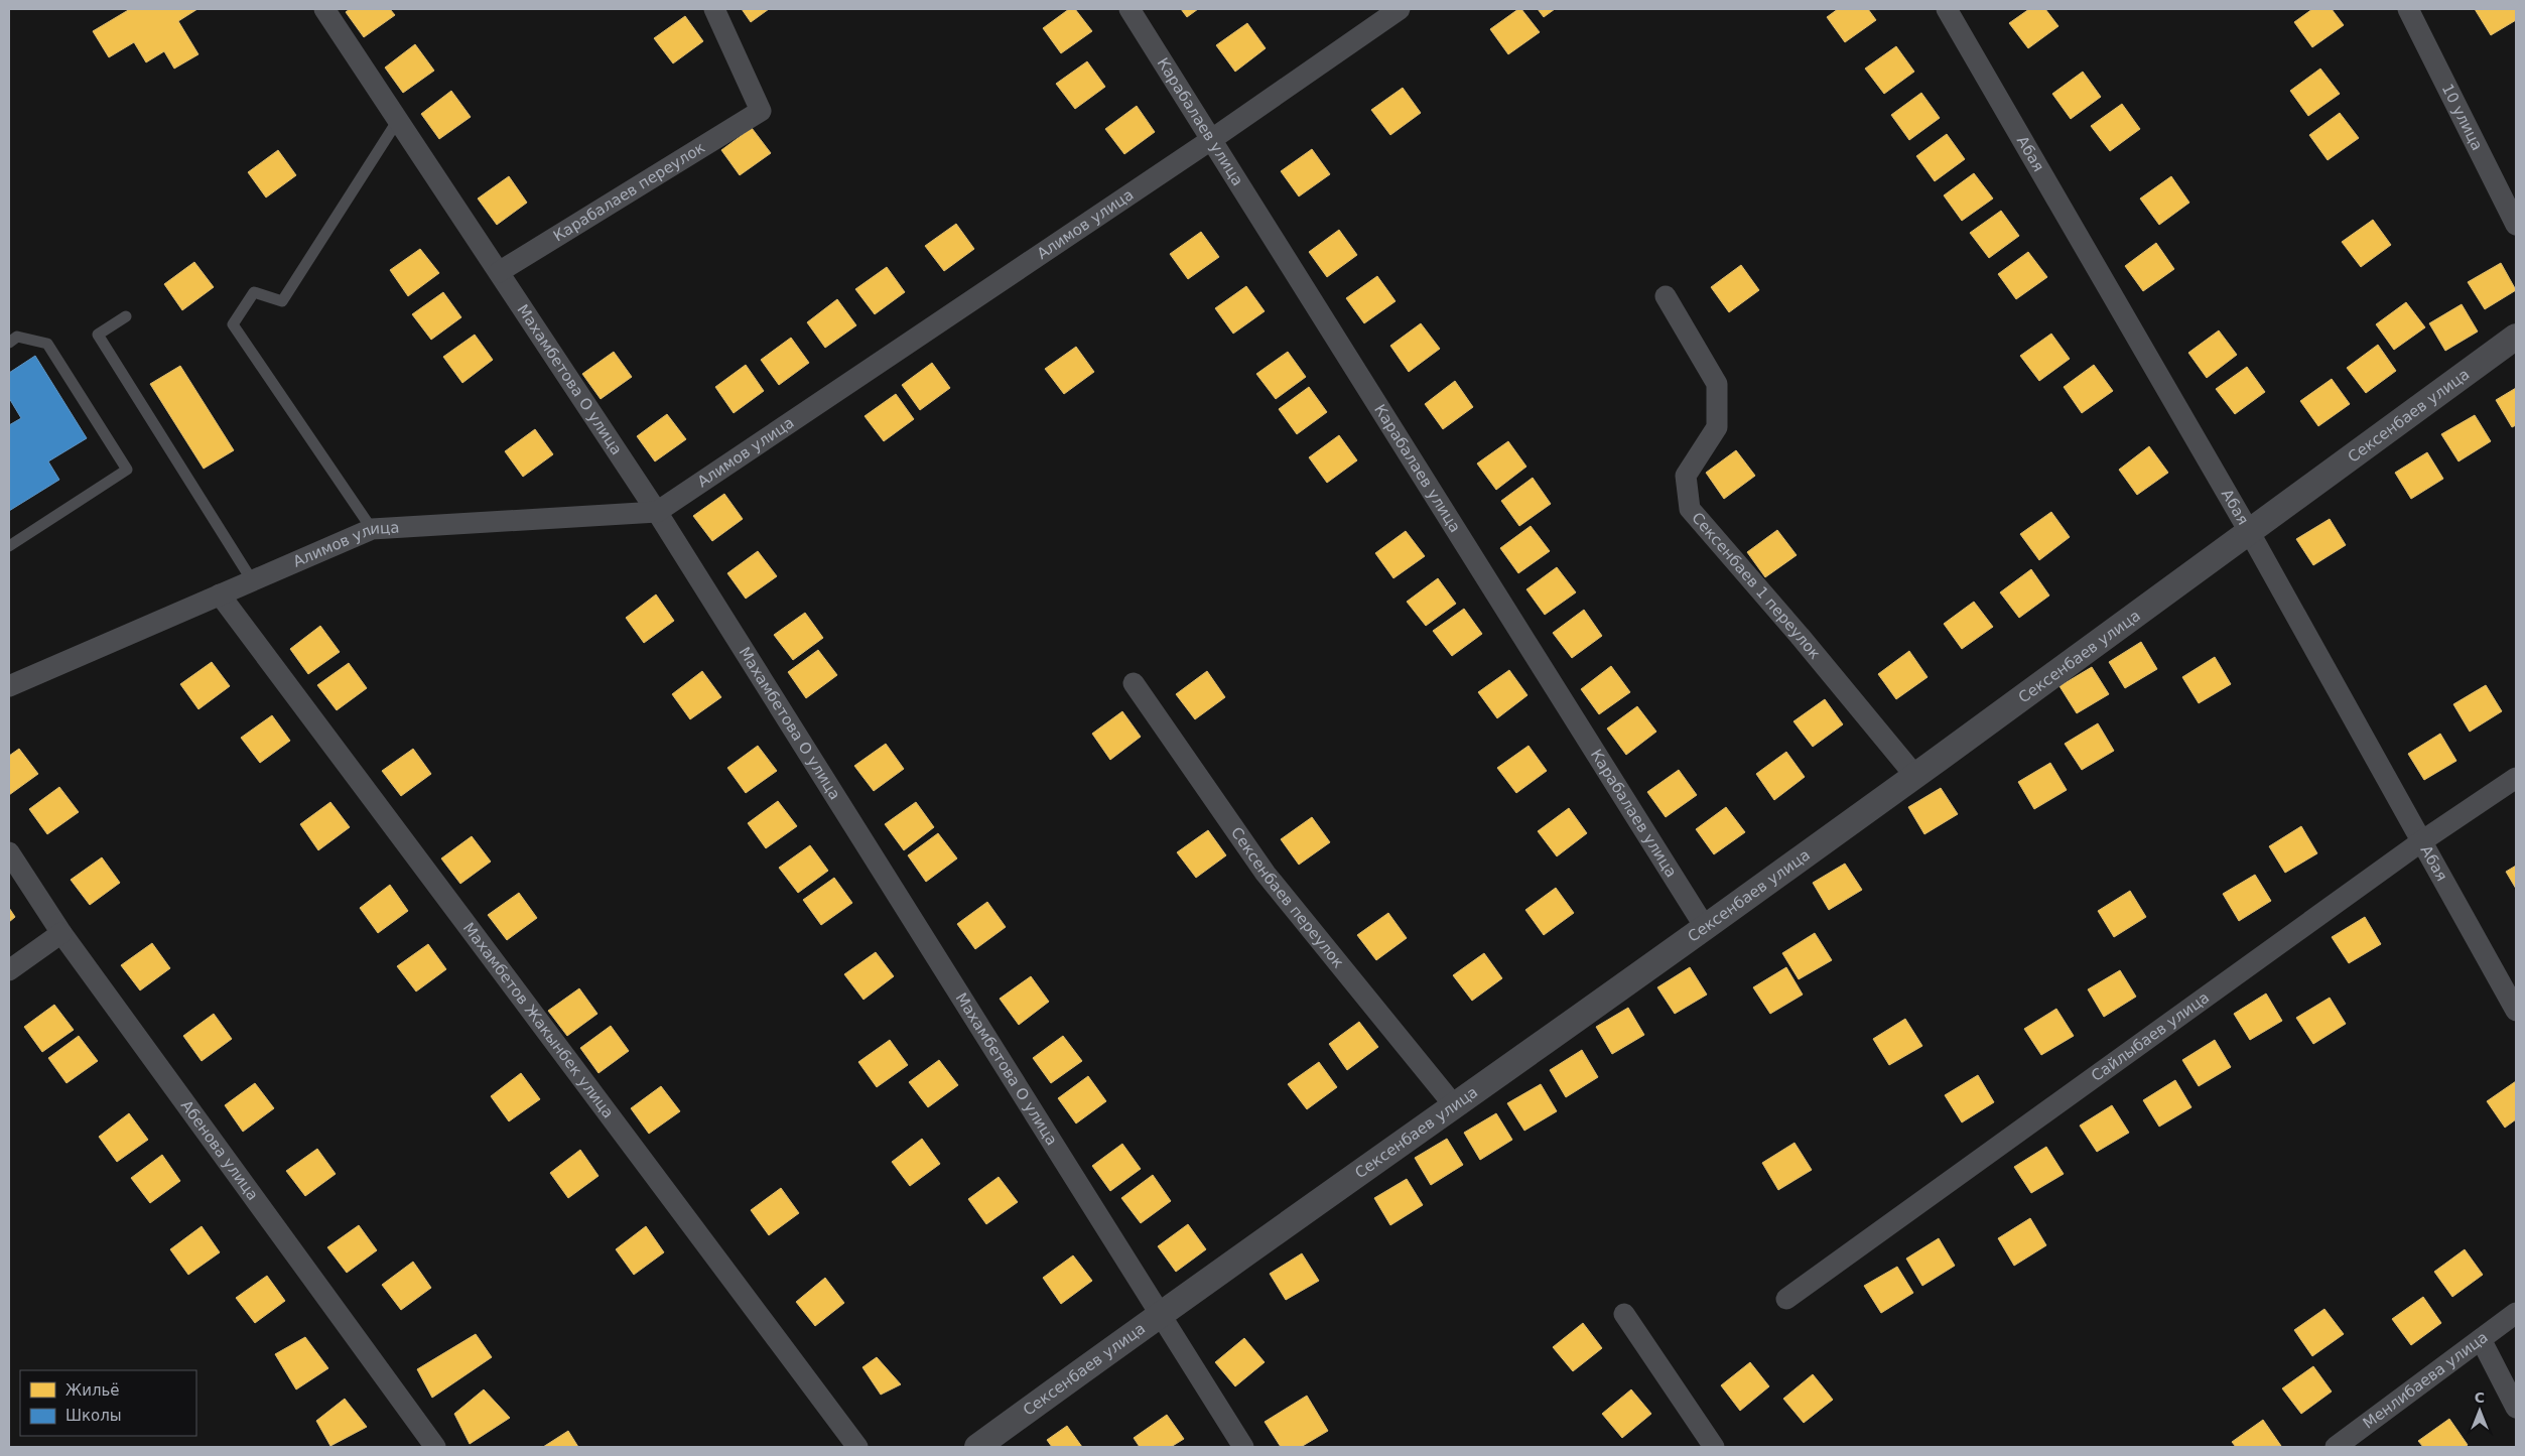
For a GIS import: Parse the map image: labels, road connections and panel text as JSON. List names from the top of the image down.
{
  "streets": {
    "street": [
      "10 улица",
      "Карабалаев улица",
      "Абая",
      "Карабалаев переулок",
      "Алимов улица",
      "Махамбетова О улица",
      "Сексенбаев улица",
      "Сексенбаев 1 переулок",
      "Сексенбаев переулок",
      "Махамбетов Жакынбек улица",
      "Сайлыбаев улица",
      "Абенова улица",
      "Менлибаева улица"
    ]
  },
  "crossings": [
    ["Карабалаев улица", "Алимов улица"],
    ["Карабалаев улица", "Сексенбаев улица"],
    ["Абая", "Сексенбаев улица"],
    ["Абая", "Сайлыбаев улица"],
    ["Карабалаев переулок", "Махамбетова О улица"],
    ["Алимов улица", "Махамбетова О улица"],
    ["Алимов улица", "Махамбетов Жакынбек улица"],
    ["Махамбетова О улица", "Сексенбаев улица"],
    ["Сексенбаев улица", "Сексенбаев 1 переулок"],
    ["Сексенбаев улица", "Сексенбаев переулок"]
  ],
  "legend": ["Жильё", "Школы"],
  "north": "top"
}
